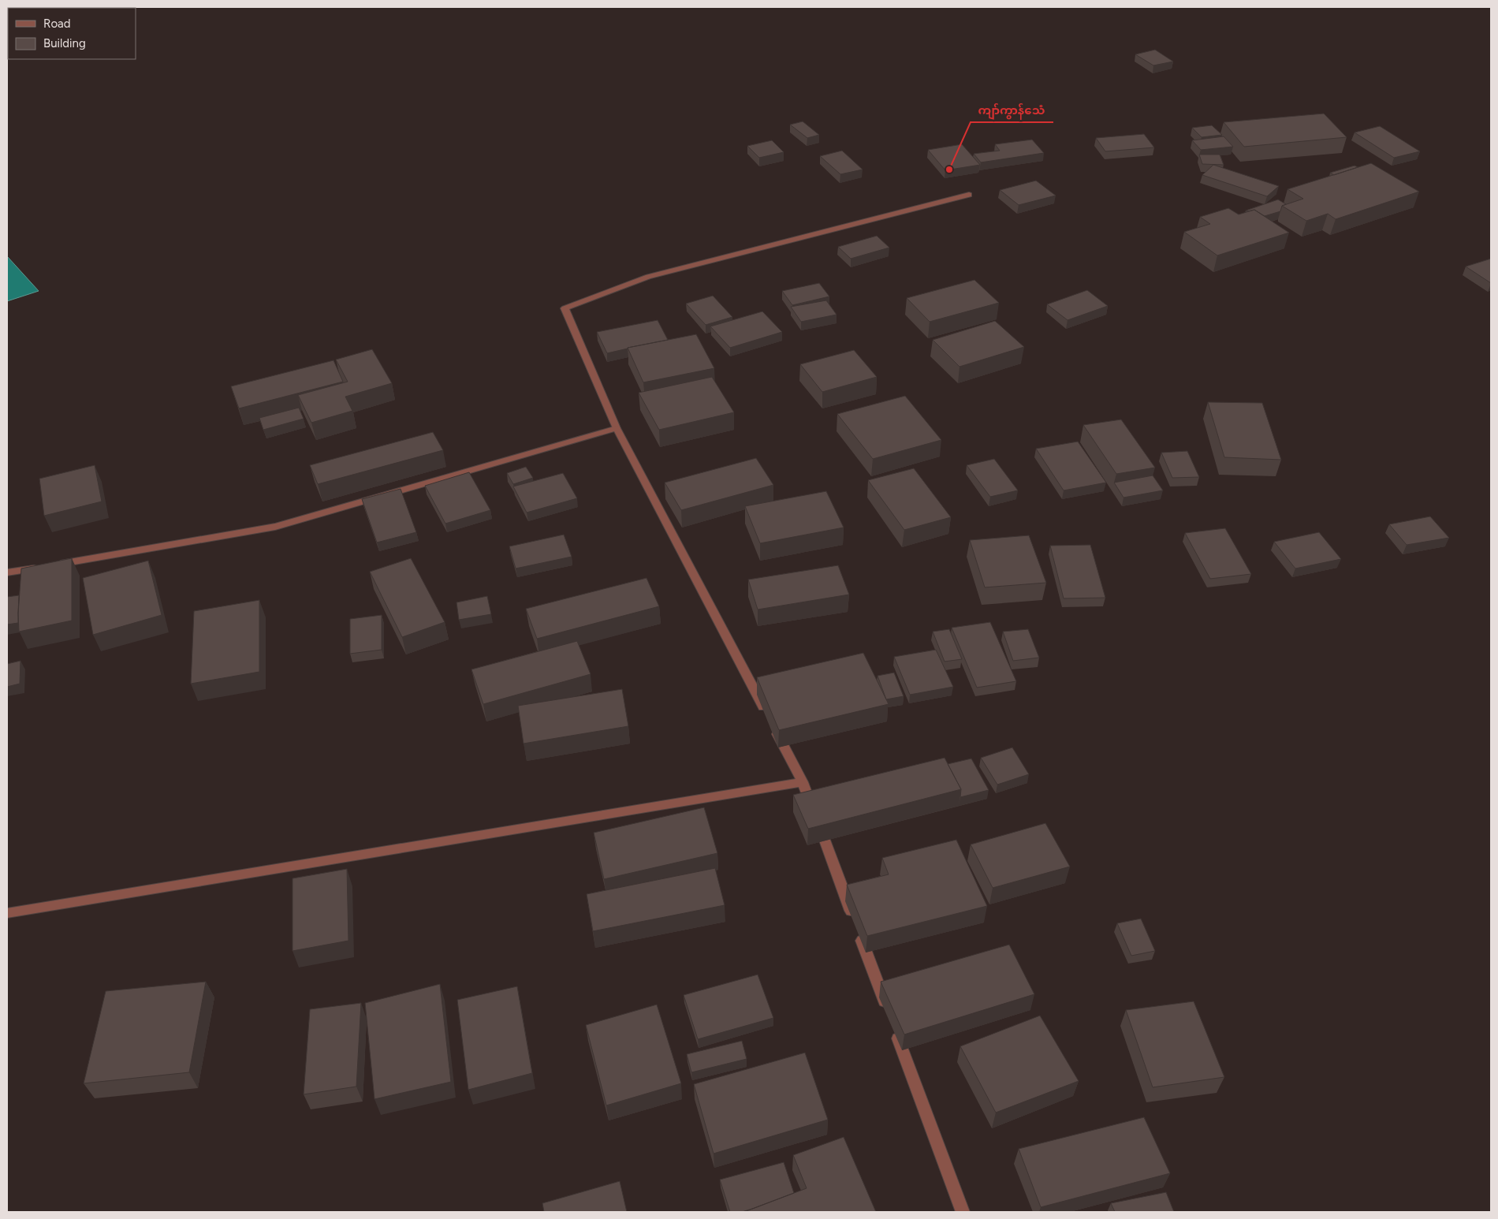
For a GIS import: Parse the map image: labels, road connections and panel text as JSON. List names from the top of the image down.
{
  "places": ["ကျာ်ကွာန်သေံ"],
  "legend": ["Road", "Building"]
}
